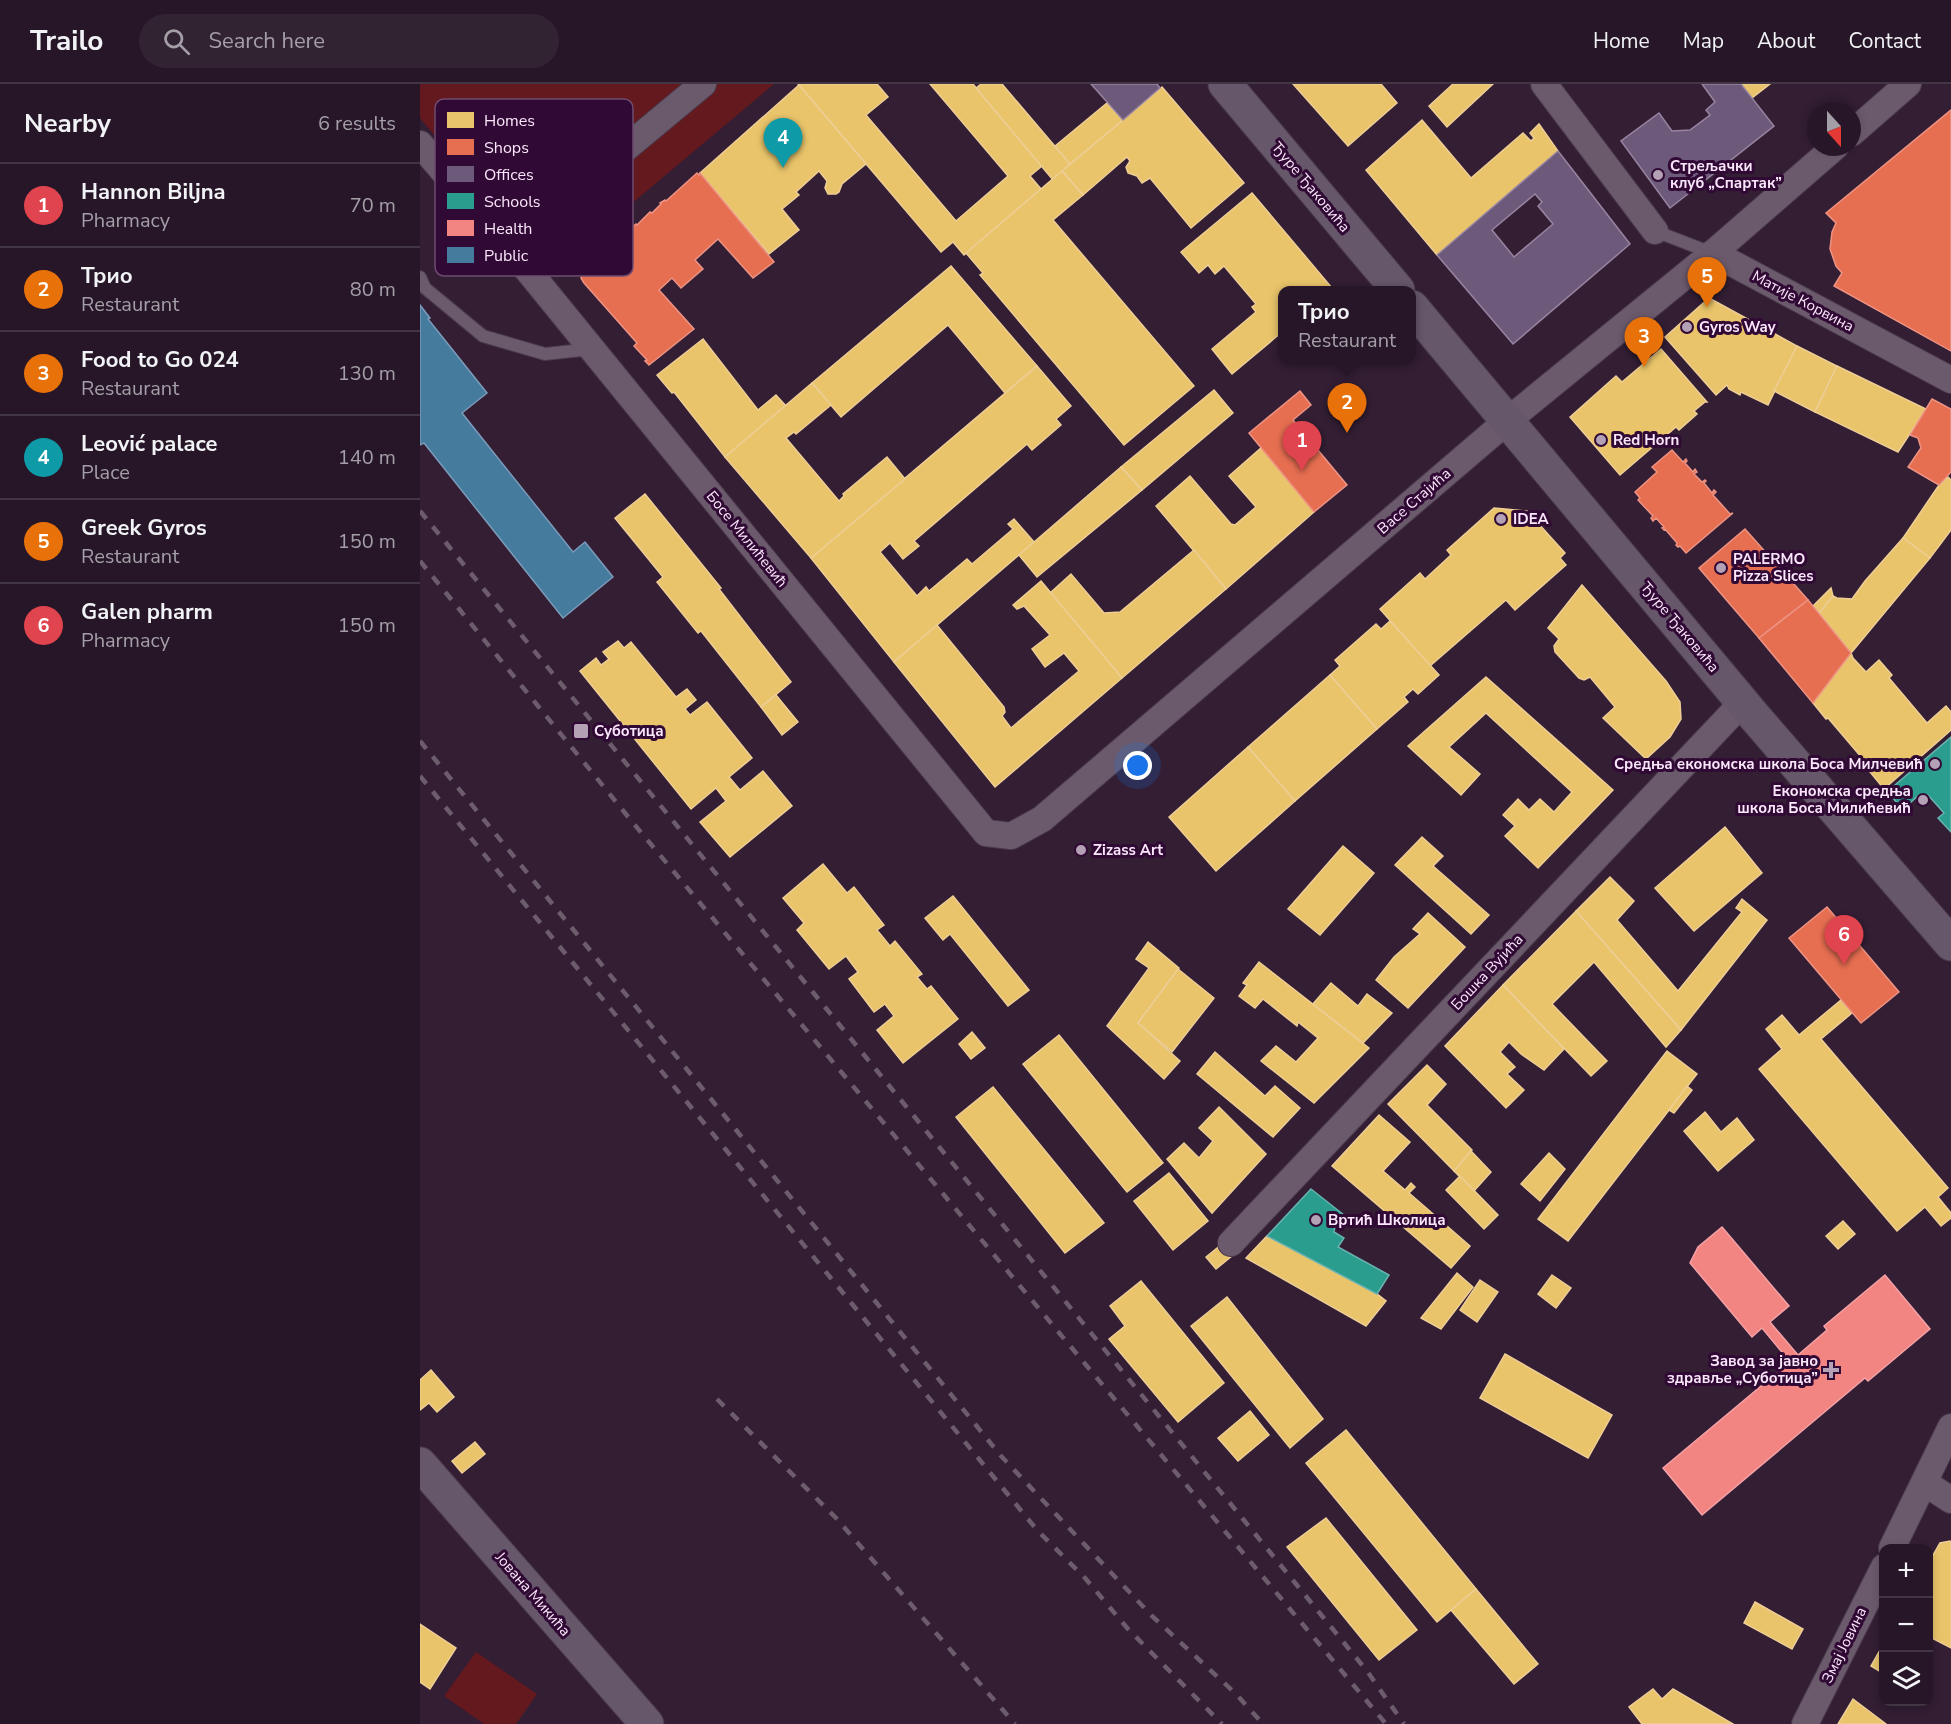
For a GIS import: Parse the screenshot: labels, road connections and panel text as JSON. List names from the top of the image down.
{
  "streets": {
    "street": [
      "Ђуре Ђаковића",
      "Матије Корвина",
      "Васе Стајића",
      "Босе Милићевић",
      "Бошка Вујића",
      "Јована Микића",
      "Змај Јовина"
    ]
  },
  "crossings": [
    ["Ђуре Ђаковића", "Васе Стајића"],
    ["Ђуре Ђаковића", "Бошка Вујића"],
    ["Матије Корвина", "Васе Стајића"],
    ["Васе Стајића", "Босе Милићевић"]
  ],
  "places": {
    "other": [
      "Стрељачки клуб „Спартак”",
      "Gyros Way",
      "Red Horn",
      "IDEA",
      "PALERMO Pizza Slices",
      "Средња економска школа Боса Милчевић",
      "Економска средња школа Боса Милићевић",
      "Zizass Art",
      "Вртић Школица"
    ],
    "transit": ["Суботица"],
    "health": ["Завод за јавно здравље „Суботица”"]
  },
  "legend": [
    "Homes",
    "Shops",
    "Offices",
    "Schools",
    "Health",
    "Public"
  ],
  "north": "bottom",
  "page": {
    "header": "Trailo",
    "search": "Search here",
    "nav": [
      "Home",
      "Map",
      "About",
      "Contact"
    ],
    "heading": ["Nearby", "6 results"],
    "pins": [
      "4",
      "5",
      "3",
      "2",
      "1",
      "6"
    ],
    "list": [
      {
        "mark": "1",
        "name": "Hannon Biljna",
        "note": "Pharmacy",
        "value": "70 m"
      },
      {
        "mark": "2",
        "name": "Трио",
        "note": "Restaurant",
        "value": "80 m"
      },
      {
        "mark": "3",
        "name": "Food to Go 024",
        "note": "Restaurant",
        "value": "130 m"
      },
      {
        "mark": "4",
        "name": "Leović palace",
        "note": "Place",
        "value": "140 m"
      },
      {
        "mark": "5",
        "name": "Greek Gyros",
        "note": "Restaurant",
        "value": "150 m"
      },
      {
        "mark": "6",
        "name": "Galen pharm",
        "note": "Pharmacy",
        "value": "150 m"
      }
    ],
    "popup": ["Трио", "Restaurant"],
    "map_buttons": ["+", "−"]
  }
}
